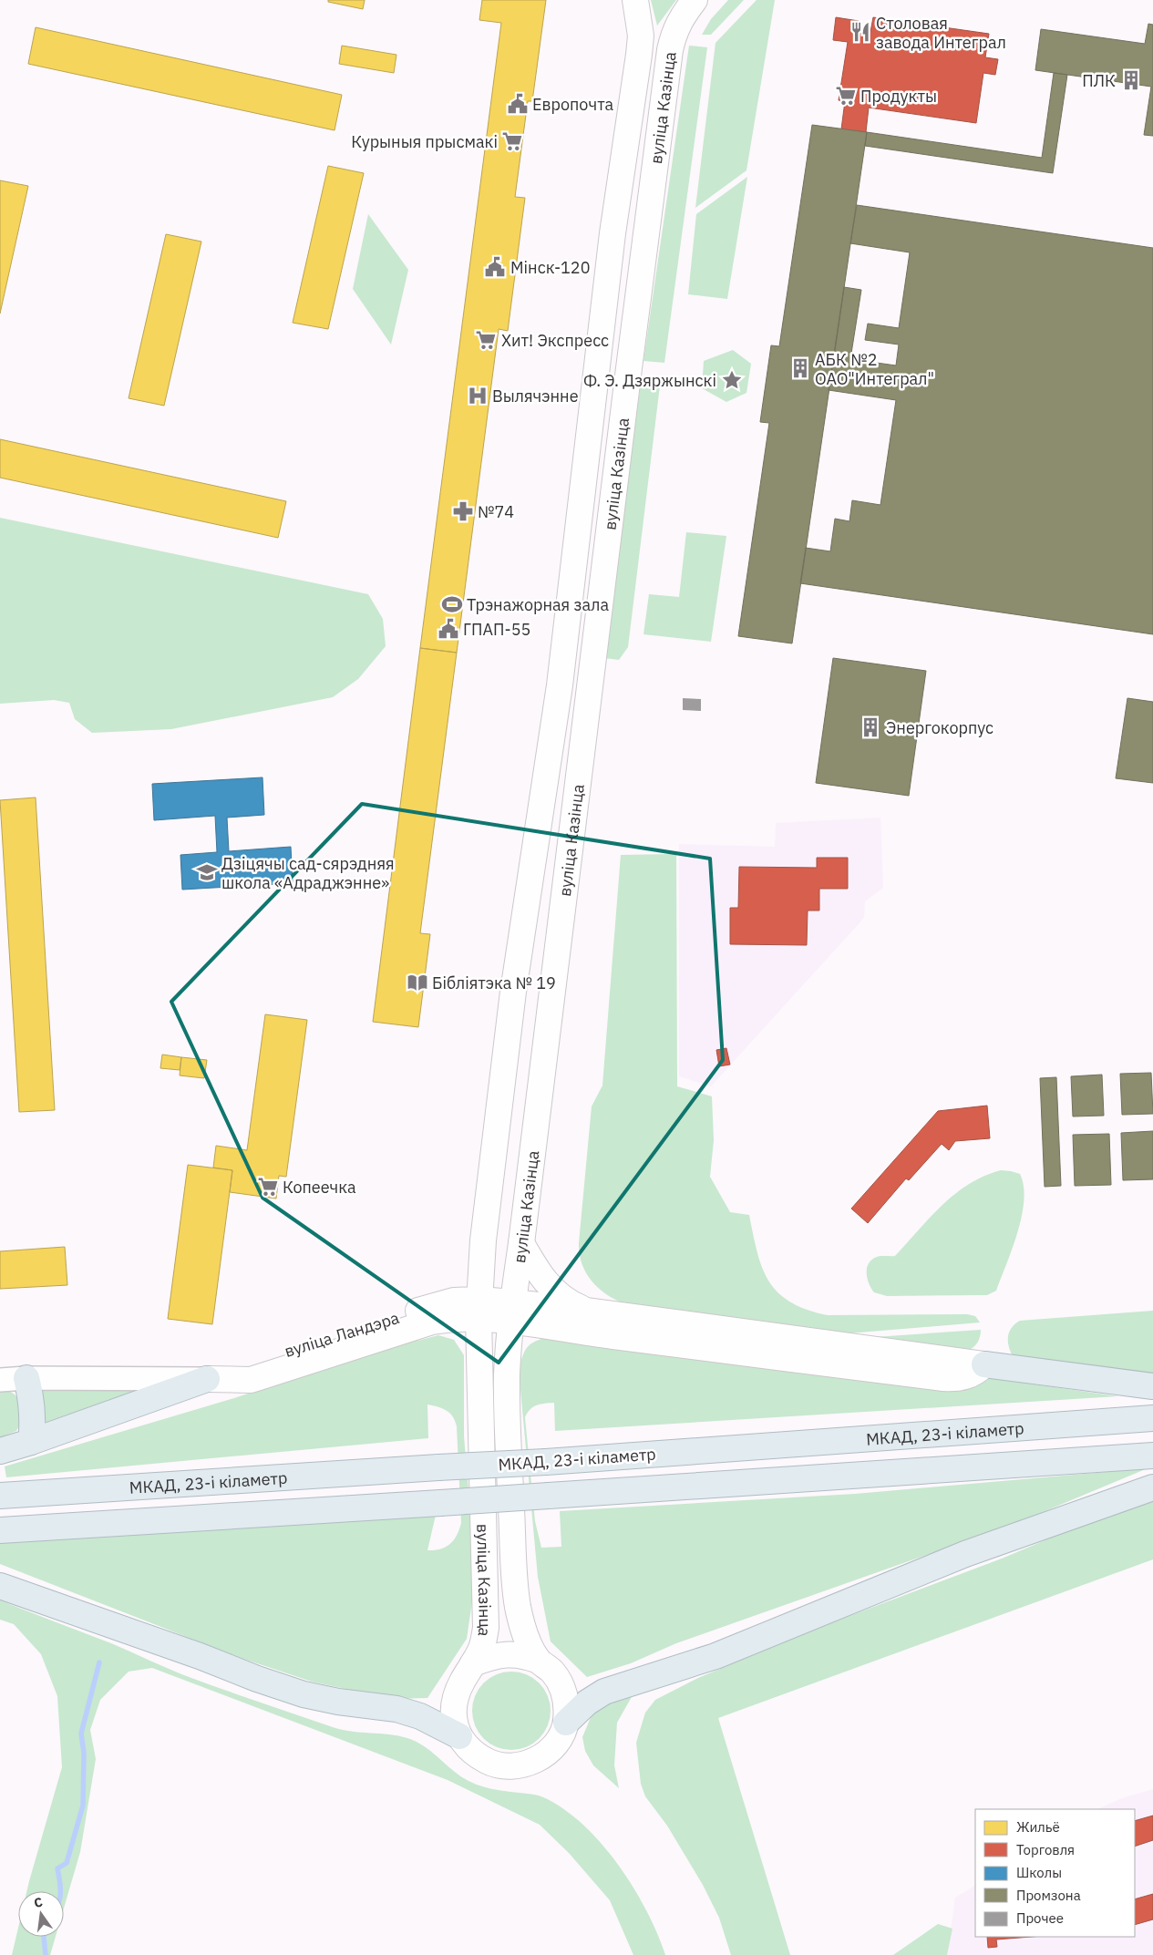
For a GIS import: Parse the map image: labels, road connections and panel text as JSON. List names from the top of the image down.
{
  "streets": {
    "highway": ["МКАД, 23-і кіламетр"],
    "main road": ["вуліца Казінца", "вуліца Ландэра"]
  },
  "crossings": [
    ["вуліца Казінца", "вуліца Ландэра"]
  ],
  "places": {
    "restaurant": ["Столовая завода Интеграл"],
    "building": ["ПЛК", "АБК №2 ОАО\"Интеграл\"", "Энергокорпус"],
    "supermarket": [
      "Продукты",
      "Курыныя прысмакі",
      "Хит! Экспресс",
      "Копеечка"
    ],
    "public building": ["Европочта", "Мінск-120", "ГПАП-55"],
    "place": ["Ф. Э. Дзяржынскі"],
    "hospital": ["Вылячэнне"],
    "pharmacy": ["№74"],
    "sports": ["Трэнажорная зала"],
    "school or university": ["Дзіцячы сад-сярэдняя школа «Адраджэнне»"],
    "library": ["Бібліятэка № 19"]
  },
  "legend": [
    "Жильё",
    "Торговля",
    "Школы",
    "Промзона",
    "Прочее"
  ],
  "north": "top"
}
